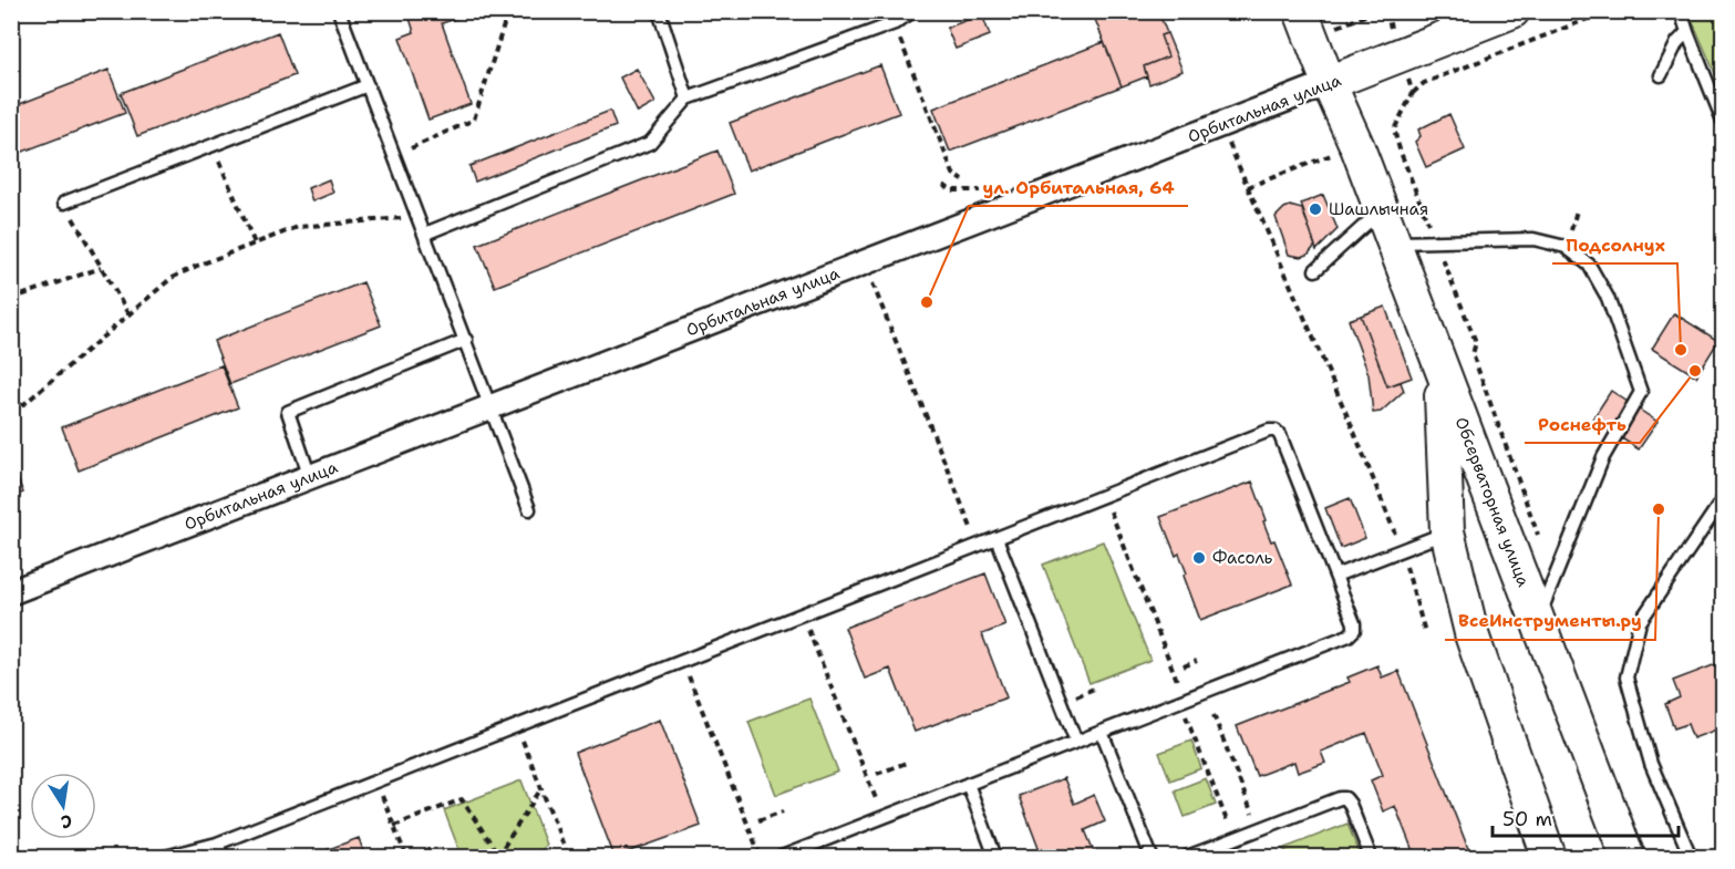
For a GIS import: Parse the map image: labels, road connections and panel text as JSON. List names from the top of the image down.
{
  "streets": {
    "main road": ["Орбитальная улица", "Обсерваторная улица"]
  },
  "crossings": [
    ["Орбитальная улица", "Обсерваторная улица"]
  ],
  "places": [
    "Шашлычная",
    "ул. Орбитальная, 64",
    "Подсолнух",
    "Роснефть",
    "ВсеИнструменты.ру",
    "Фасоль"
  ],
  "scale_bar": "50 m",
  "north": "bottom"
}
